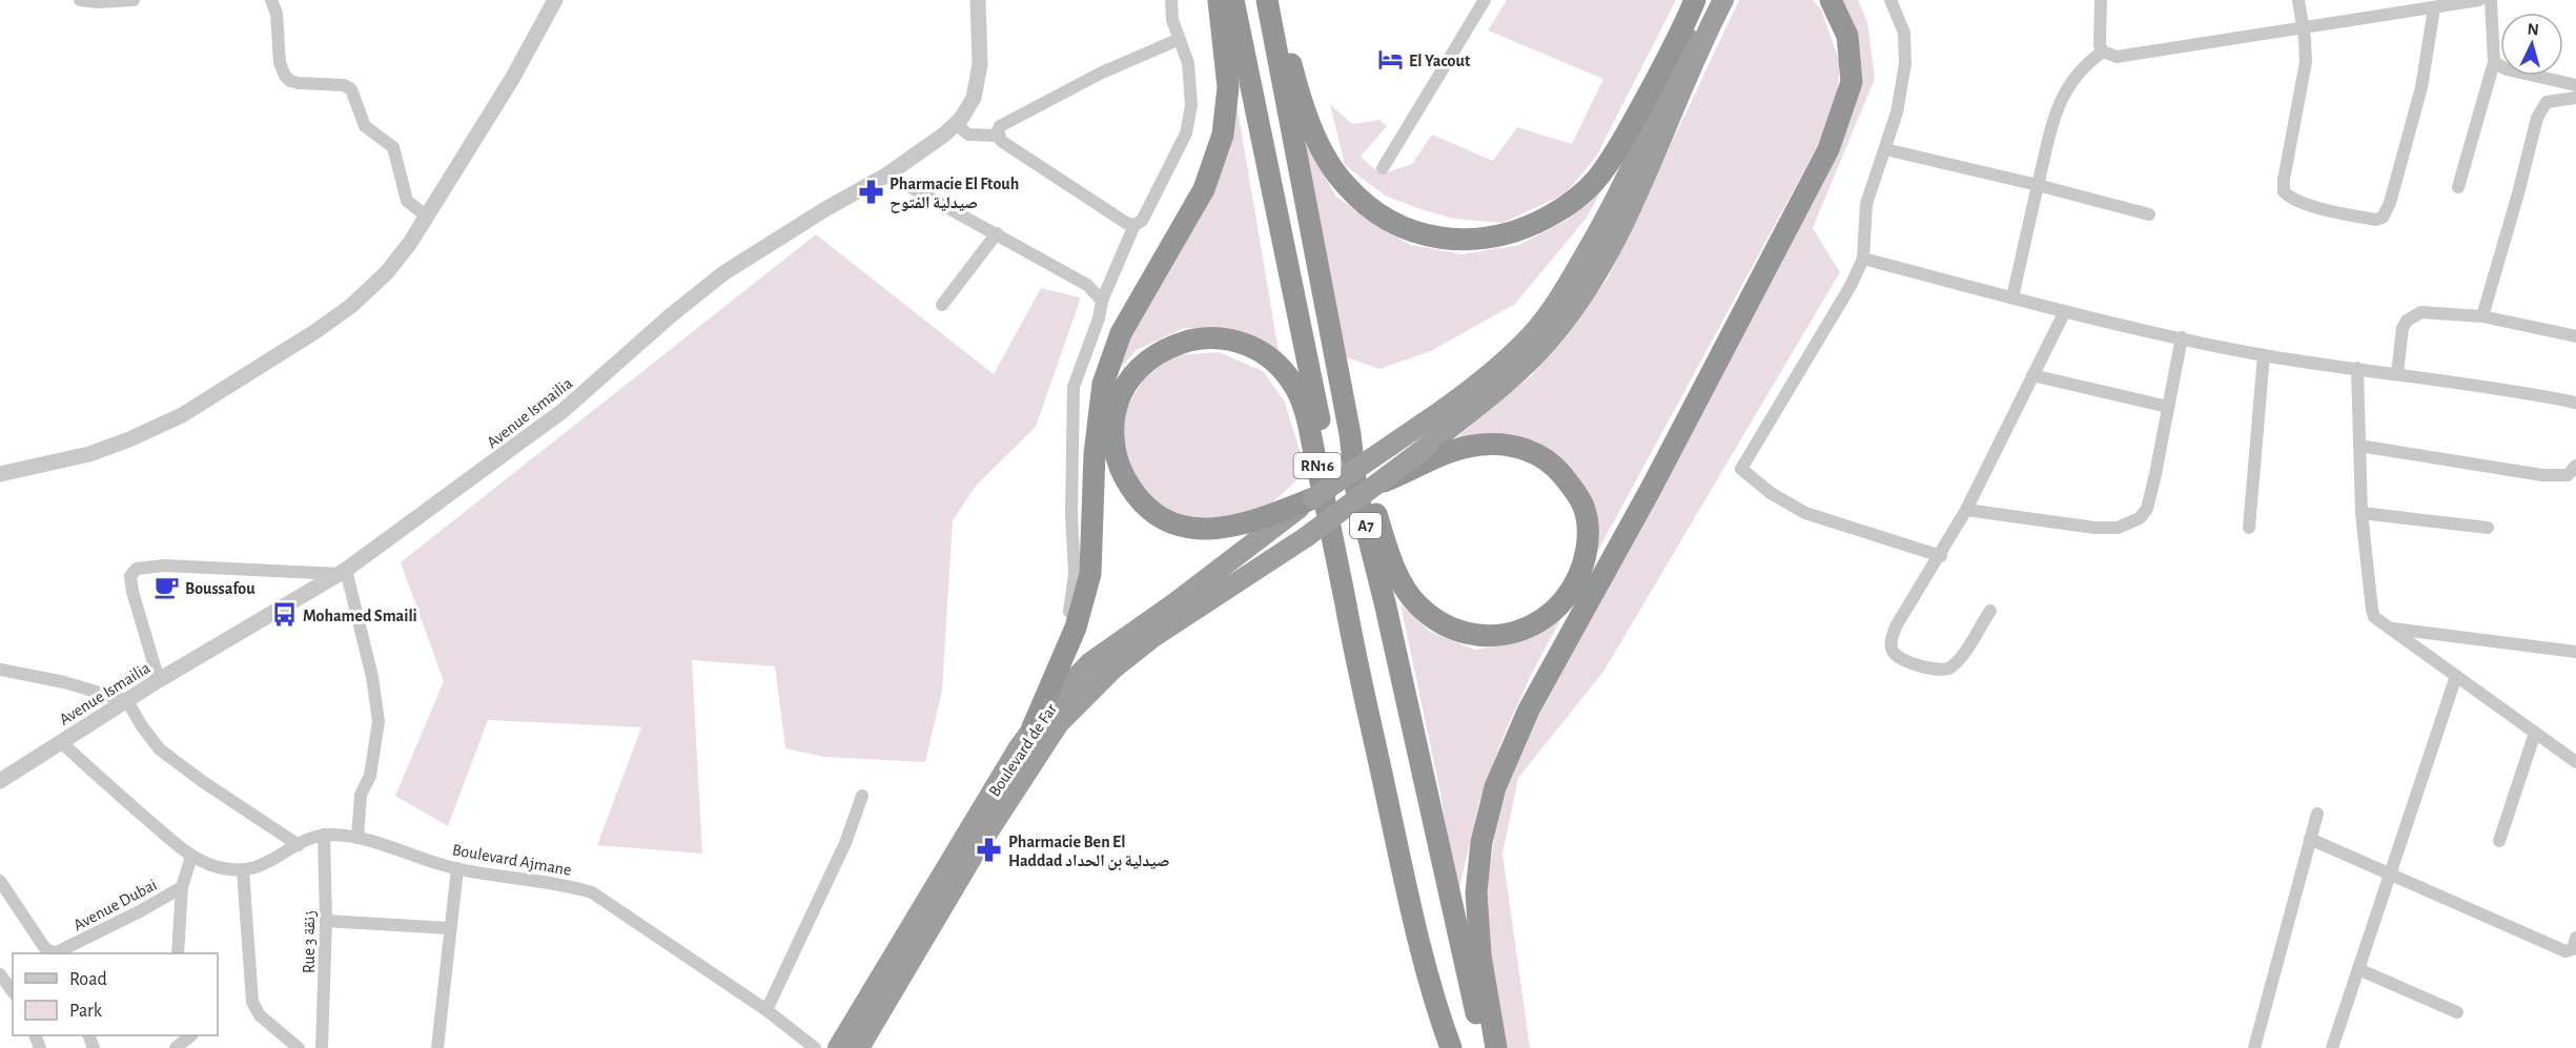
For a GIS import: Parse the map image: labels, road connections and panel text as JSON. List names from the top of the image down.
{
  "streets": {
    "highway": ["RN16", "A7", "Boulevard de Far"],
    "street": [
      "Avenue Ismailia",
      "Boulevard Ajmane",
      "Avenue Dubai",
      "Rue 3 زنقة"
    ]
  },
  "crossings": [
    ["RN16", "A7"],
    ["RN16", "Boulevard de Far"],
    ["Boulevard Ajmane", "Rue 3 زنقة"]
  ],
  "places": {
    "hotel": ["El Yacout"],
    "pharmacy": ["Pharmacie El Ftouh صيدلية الفتوح", "Pharmacie Ben El Haddad صيدلية بن الحداد"],
    "cafe": ["Boussafou"],
    "bus stop": ["Mohamed Smaili"]
  },
  "legend": ["Road", "Park"],
  "north": "top"
}
